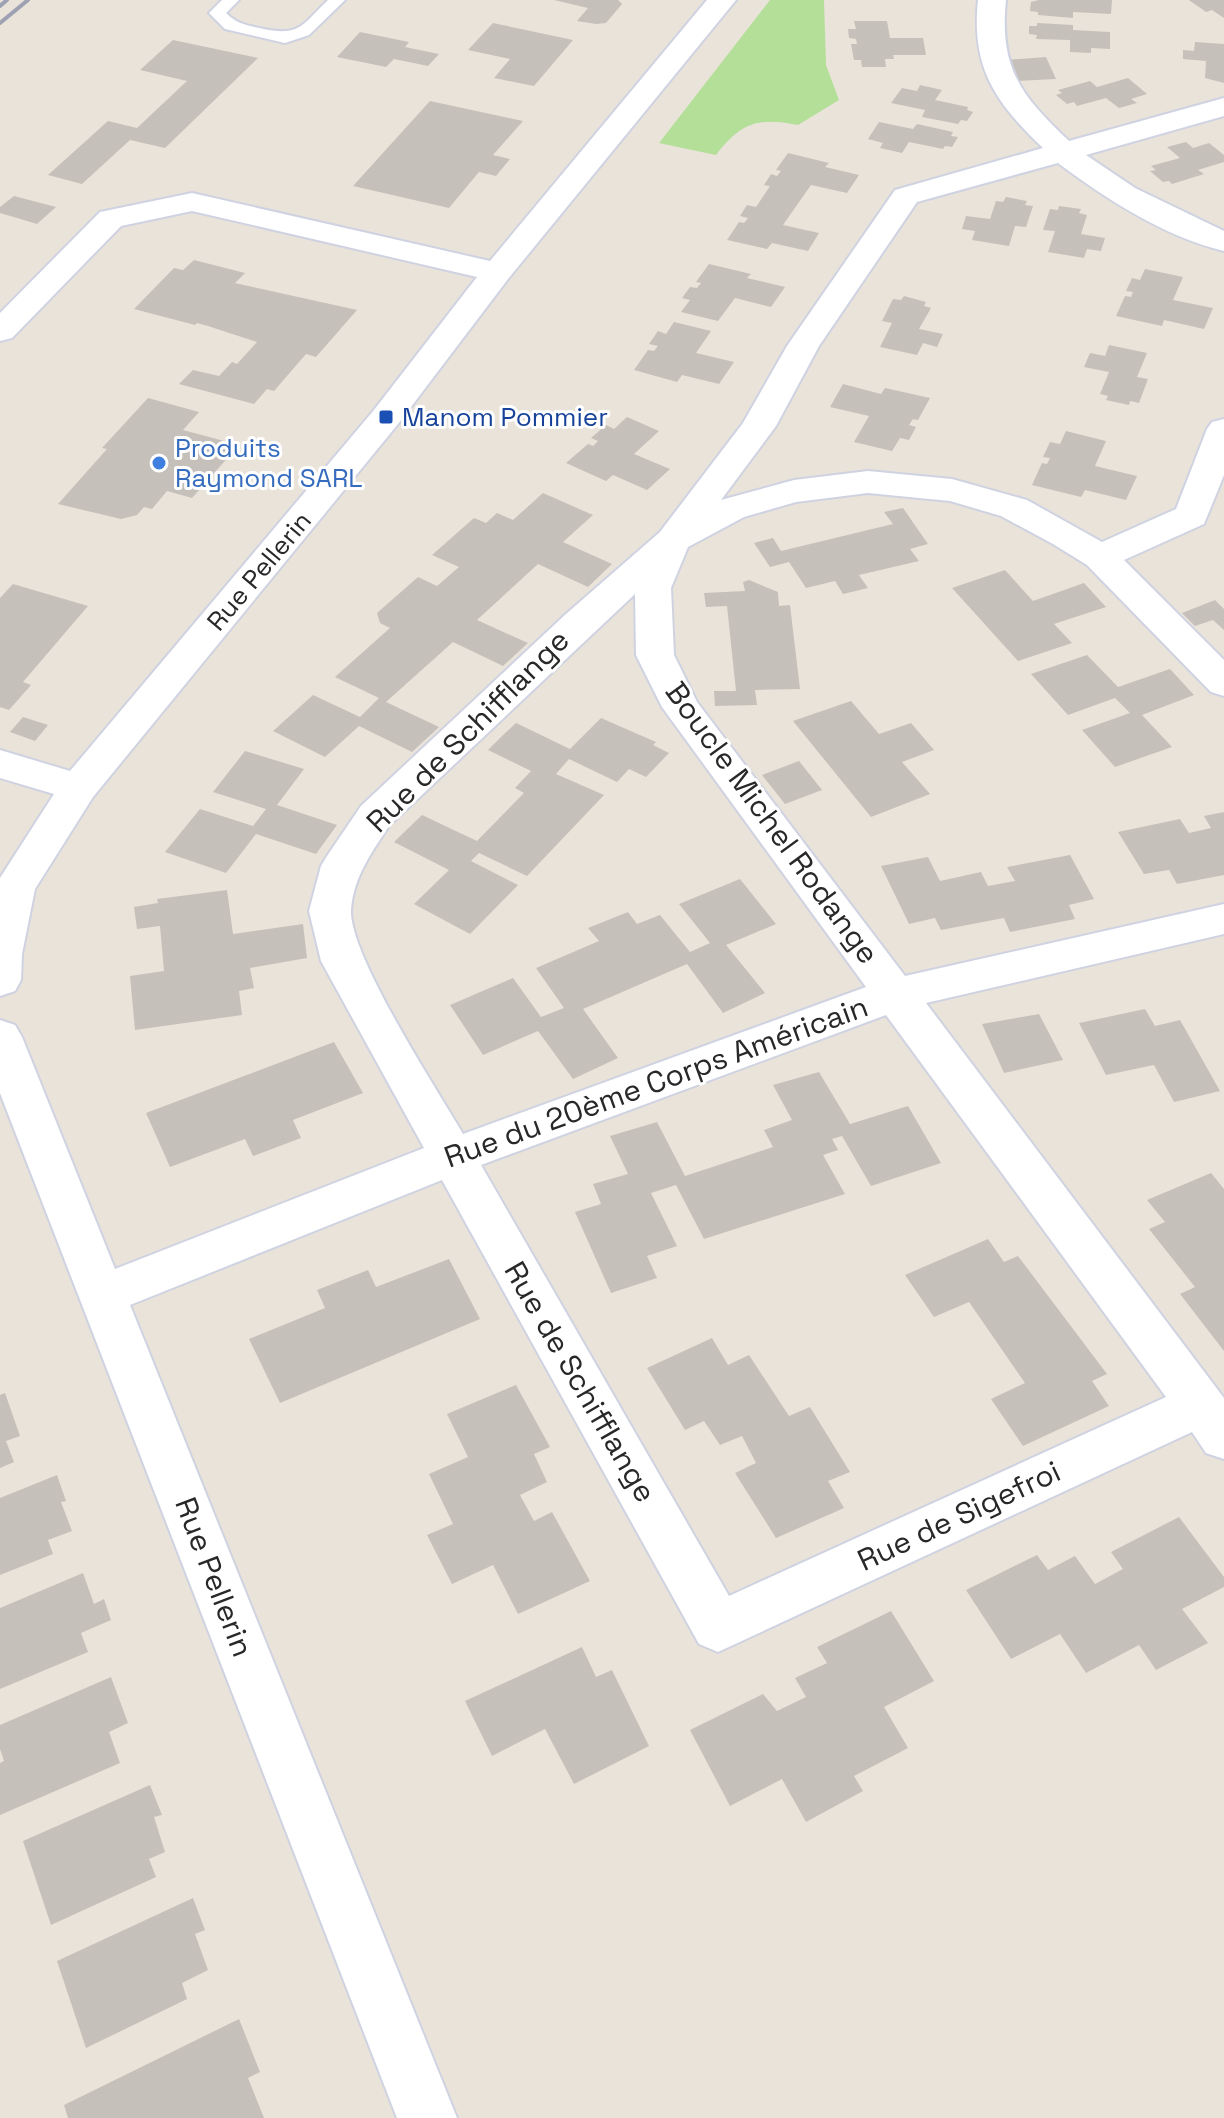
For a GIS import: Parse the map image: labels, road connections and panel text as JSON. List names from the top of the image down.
{
  "streets": {
    "street": [
      "Rue Pellerin",
      "Rue de Schifflange",
      "Boucle Michel Rodange",
      "Rue du 20ème Corps Américain",
      "Rue de Sigefroi"
    ]
  },
  "crossings": [
    ["Rue Pellerin", "Rue du 20ème Corps Américain"],
    ["Rue de Schifflange", "Boucle Michel Rodange"],
    ["Rue de Schifflange", "Rue du 20ème Corps Américain"],
    ["Rue de Schifflange", "Rue de Sigefroi"],
    ["Boucle Michel Rodange", "Rue du 20ème Corps Américain"],
    ["Boucle Michel Rodange", "Rue de Sigefroi"]
  ],
  "places": {
    "transit": ["Manom Pommier"],
    "other": ["Produits Raymond SARL"]
  }
}
